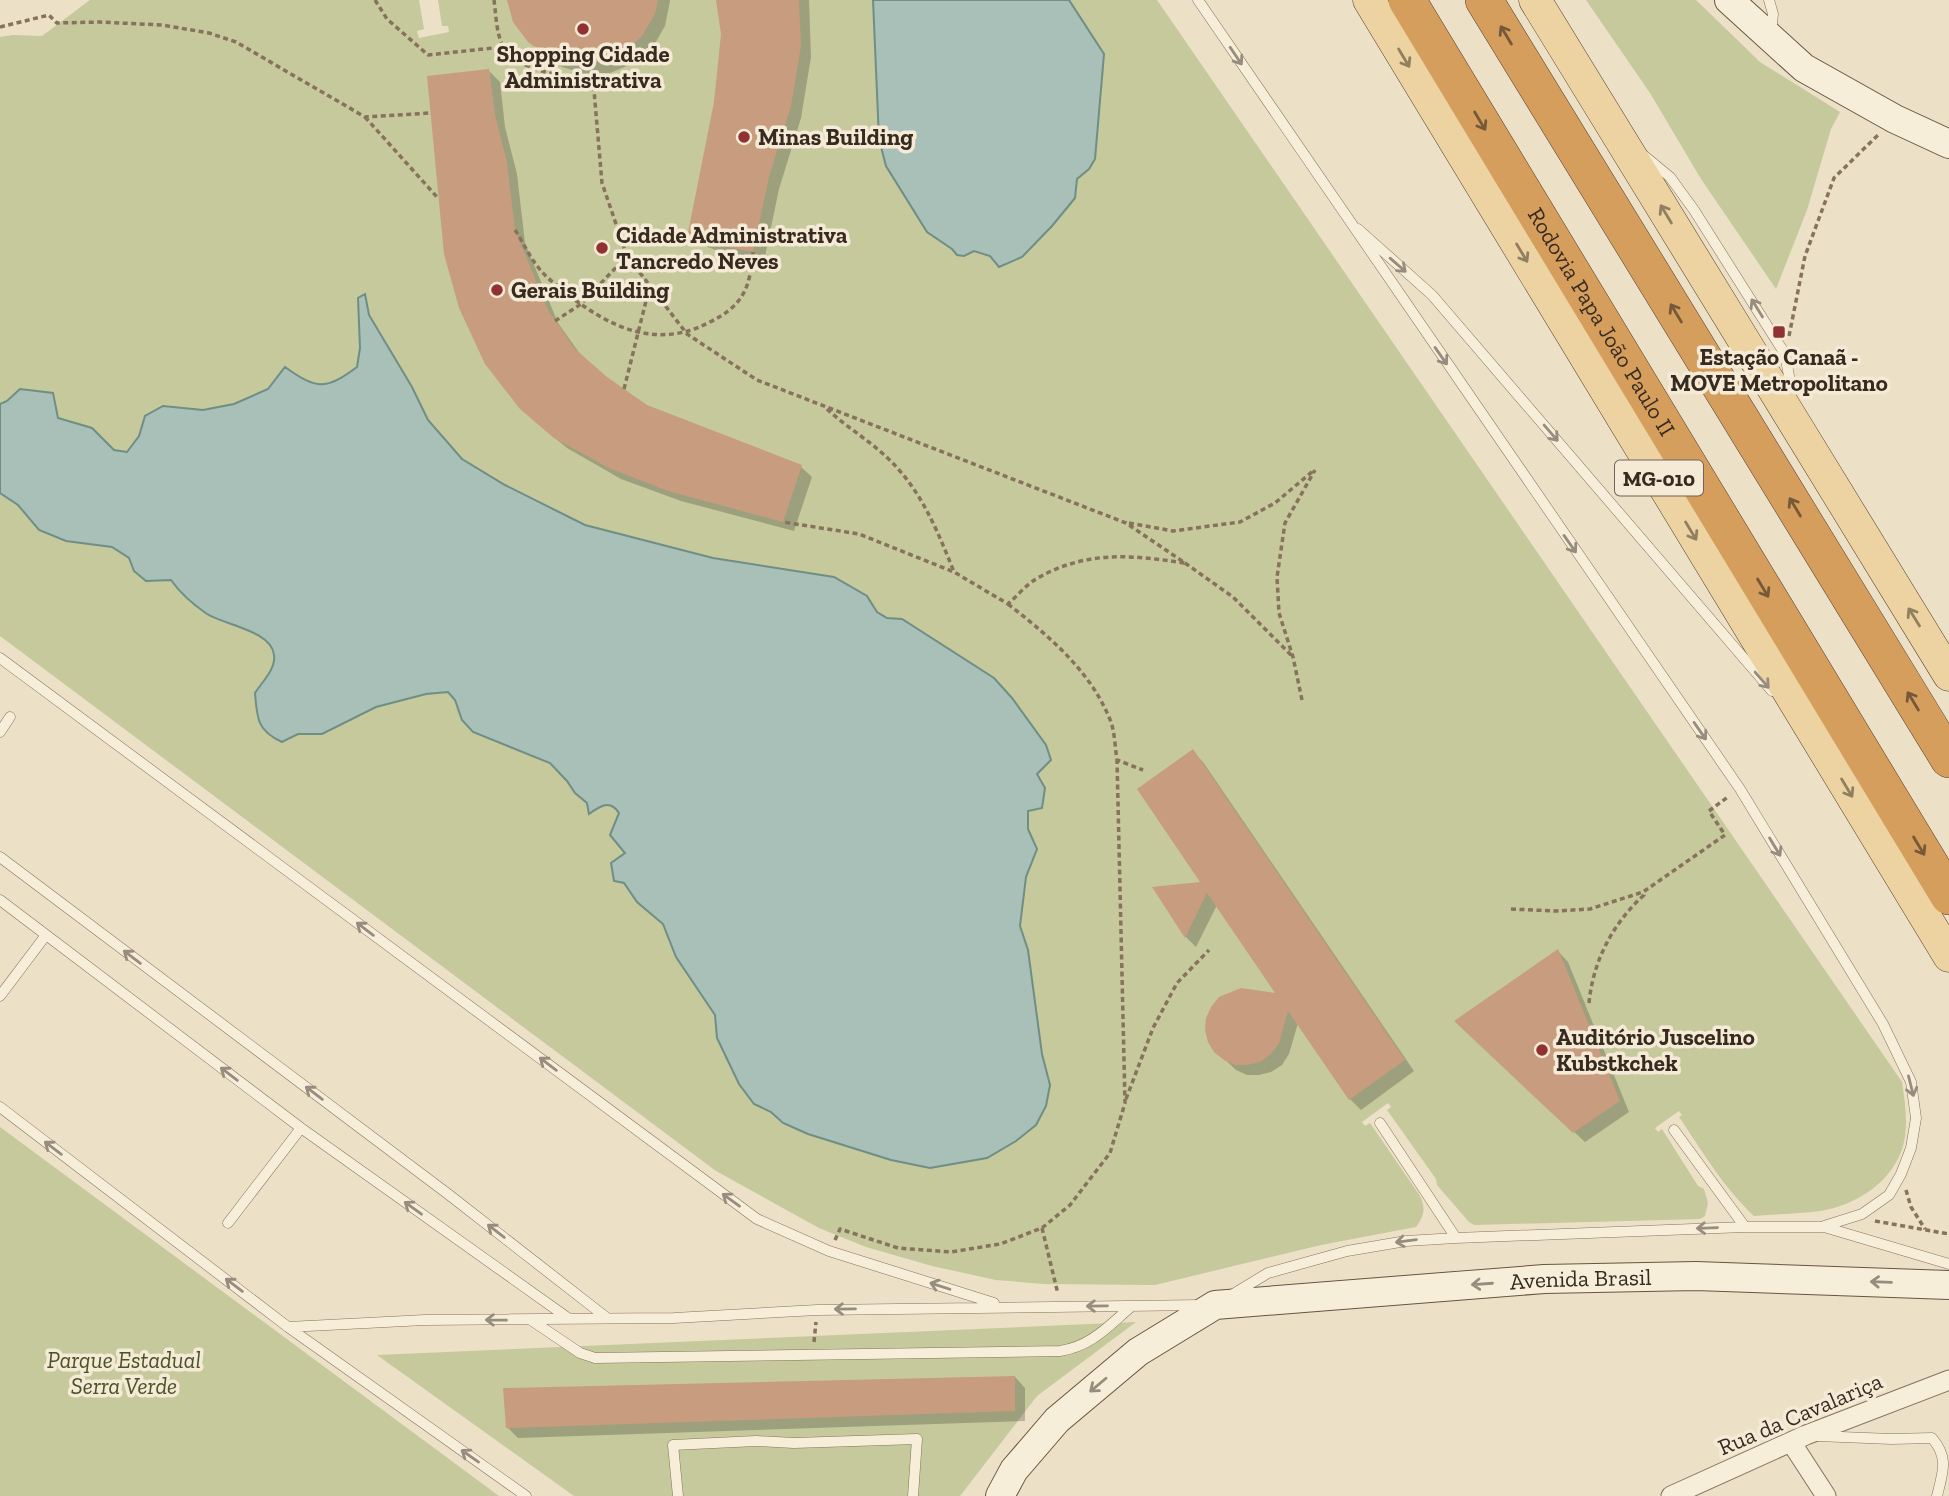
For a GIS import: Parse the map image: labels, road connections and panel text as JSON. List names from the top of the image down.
{
  "streets": {
    "highway": ["Rodovia Papa João Paulo II", "MG-010"],
    "street": ["Avenida Brasil", "Rua da Cavalariça"]
  },
  "one_way": ["Avenida Brasil"],
  "parks": ["Parque Estadual Serra Verde"],
  "places": {
    "other": [
      "Shopping Cidade Administrativa",
      "Minas Building",
      "Cidade Administrativa Tancredo Neves",
      "Gerais Building",
      "Auditório Juscelino Kubstkchek"
    ],
    "transit": ["Estação Canaã - MOVE Metropolitano"]
  }
}
